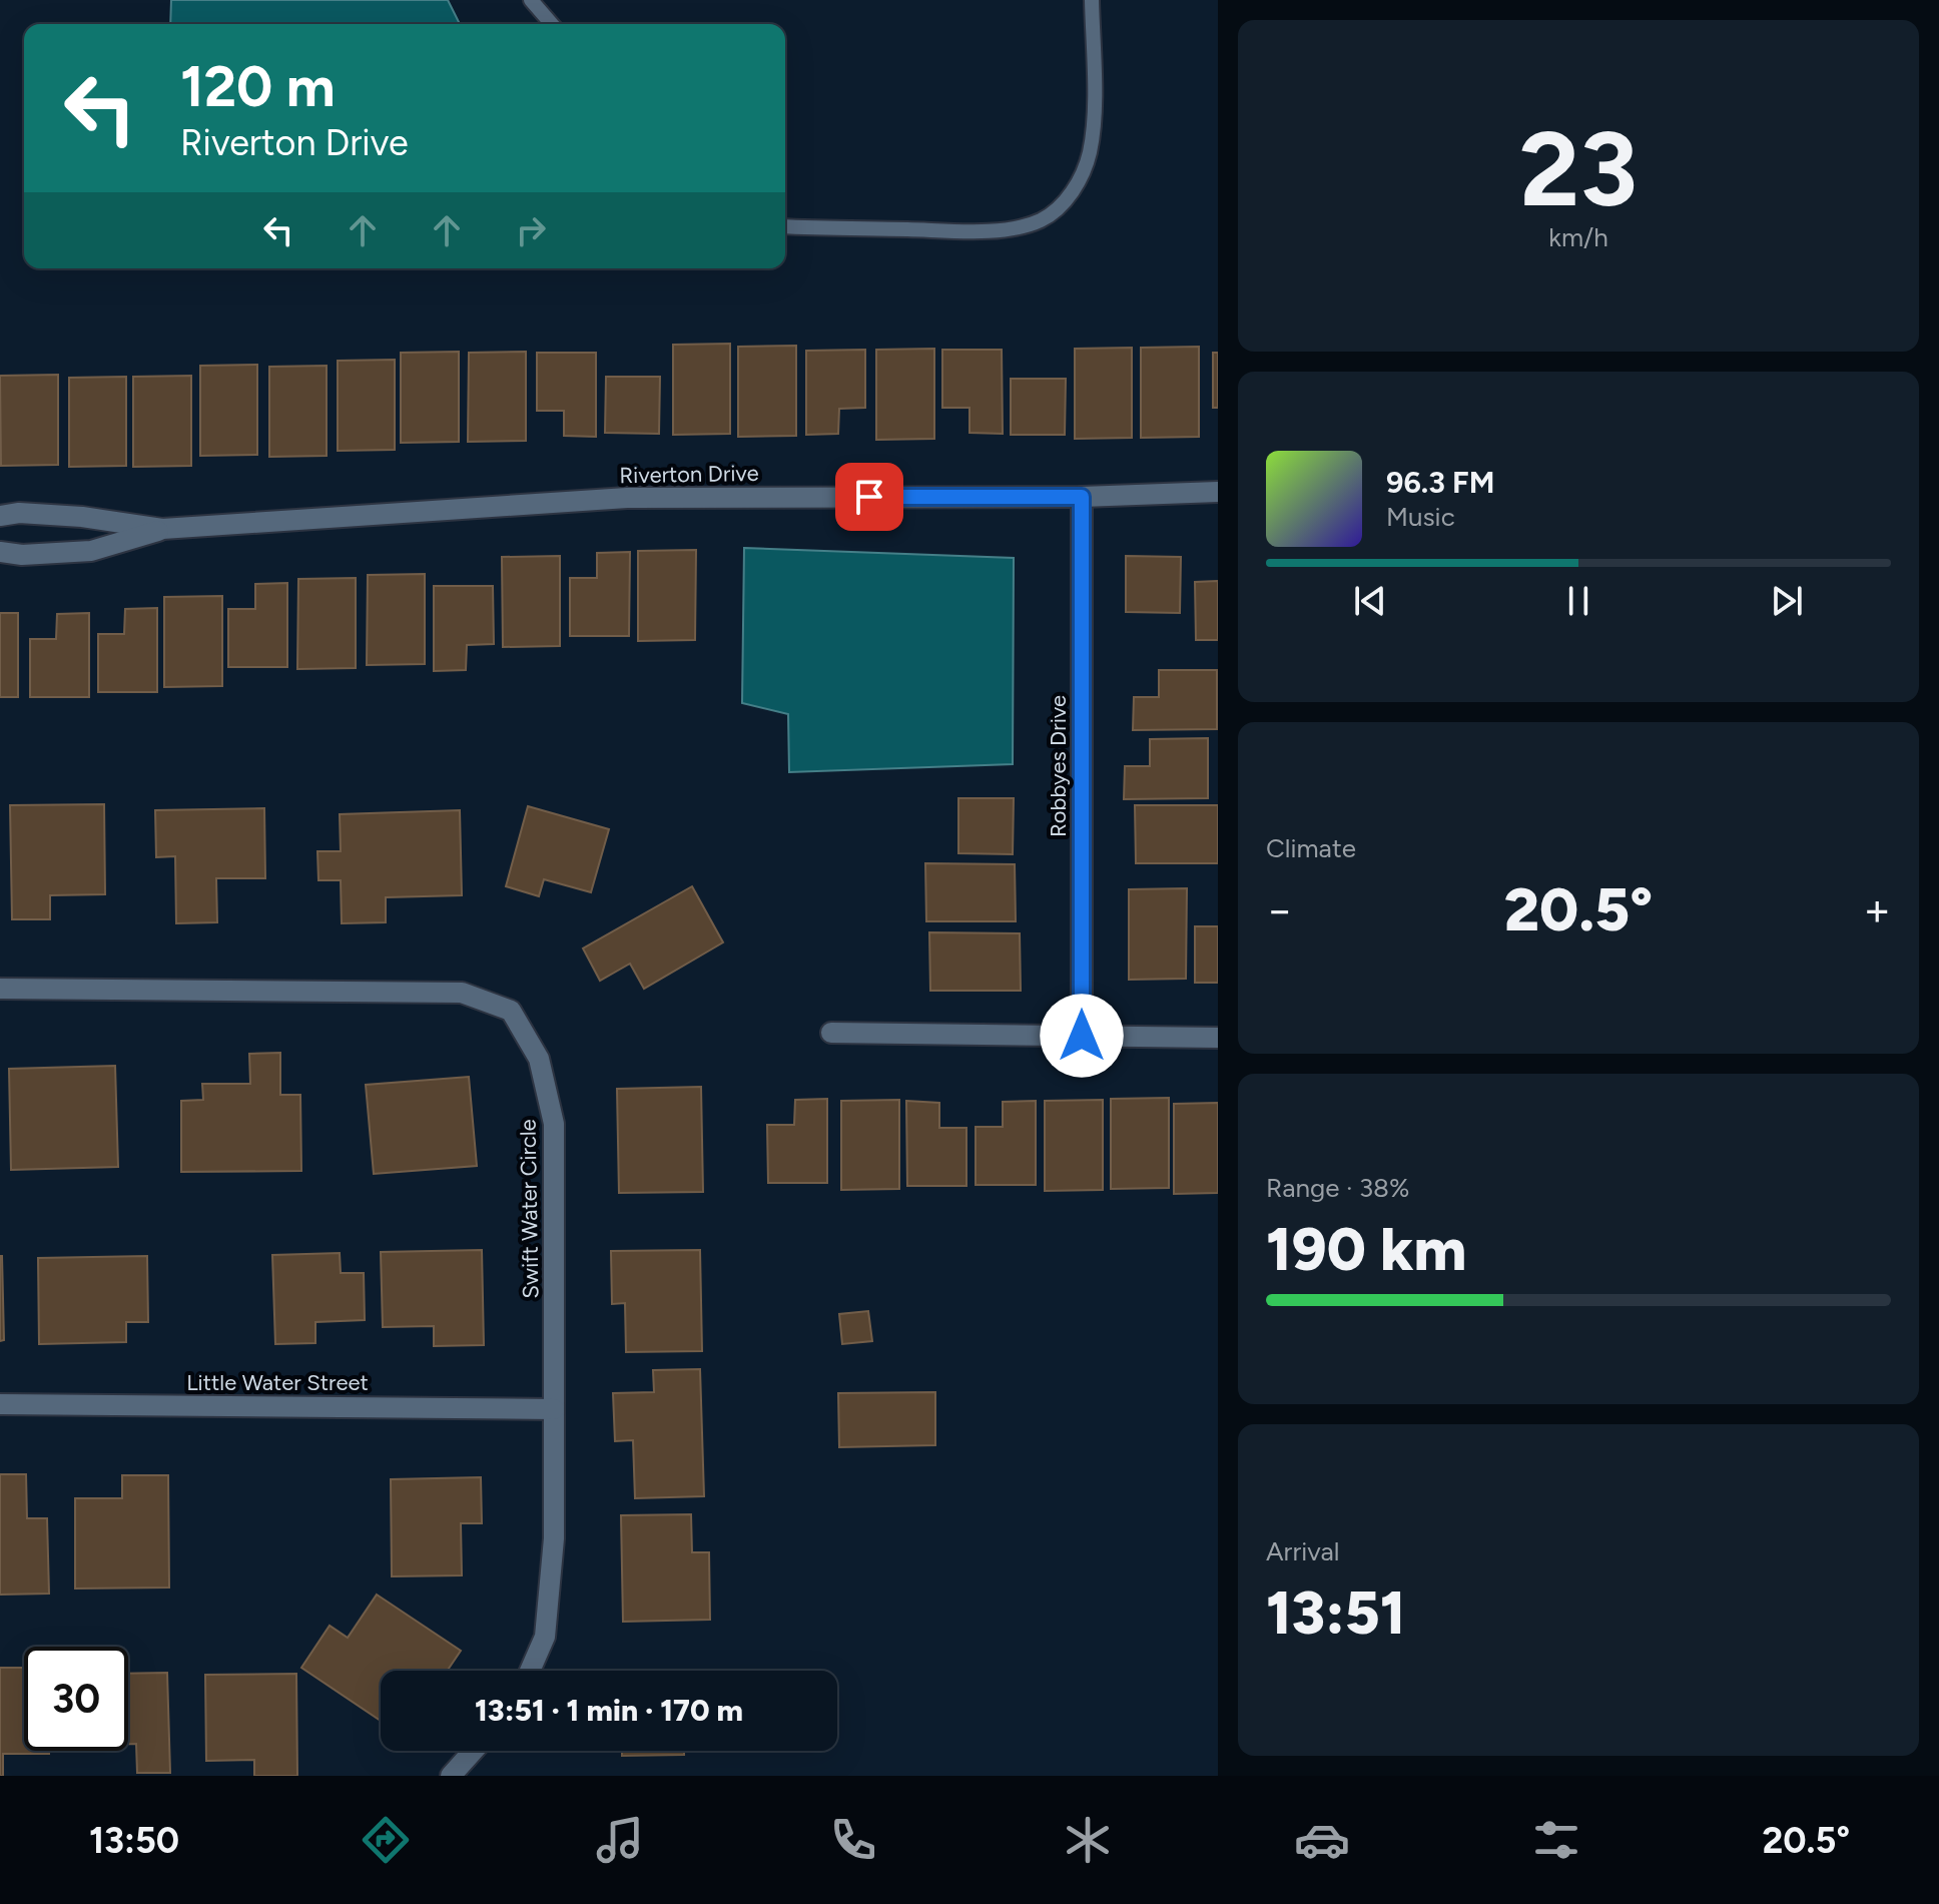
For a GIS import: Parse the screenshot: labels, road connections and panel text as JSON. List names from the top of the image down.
{
  "streets": {
    "street": [
      "Riverton Drive",
      "Robbyes Drive",
      "Swift Water Circle",
      "Little Water Street"
    ]
  },
  "crossings": [
    ["Riverton Drive", "Robbyes Drive"],
    ["Swift Water Circle", "Little Water Street"]
  ],
  "page": {
    "tile": [
      ["23", "km/h"],
      "Climate",
      ["Range · 38%", "190 km"],
      ["Arrival", "13:51"]
    ],
    "turn": ["120 m", "Riverton Drive"],
    "song": ["96.3 FM", "Music"],
    "heat": ["−", "20.5°", "+"],
    "limit": "30",
    "trip": "13:51 · 1 min · 170 m",
    "tabs": ["13:50", "20.5°"]
  }
}
